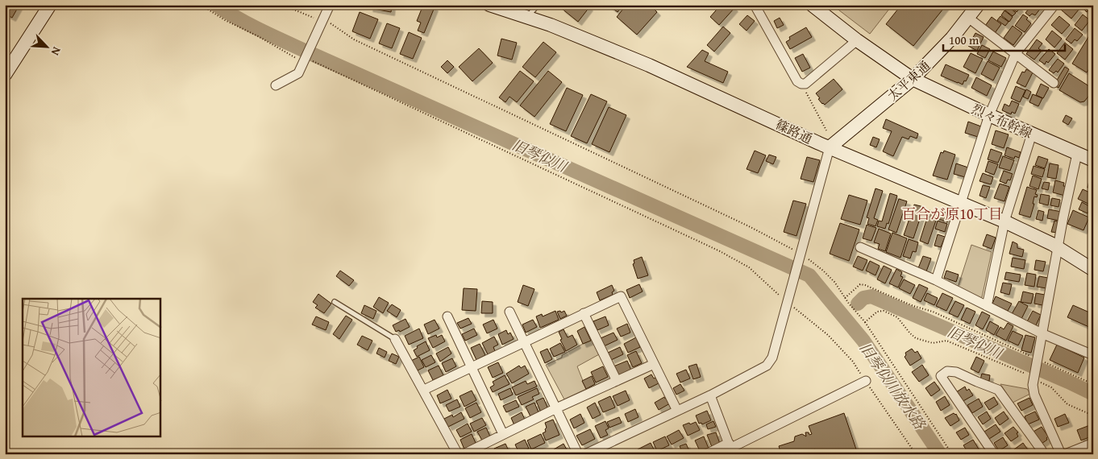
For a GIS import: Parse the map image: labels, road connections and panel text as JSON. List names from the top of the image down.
{
  "streets": {
    "street": ["太平東通", "烈々布幹線", "篠路通"]
  },
  "crossings": [
    ["太平東通", "烈々布幹線"],
    ["太平東通", "篠路通"]
  ],
  "districts": ["百合が原10丁目"],
  "water": ["旧琴似川", "旧琴似川放水路"],
  "scale_bar": "100 m",
  "north": "bottom right"
}
